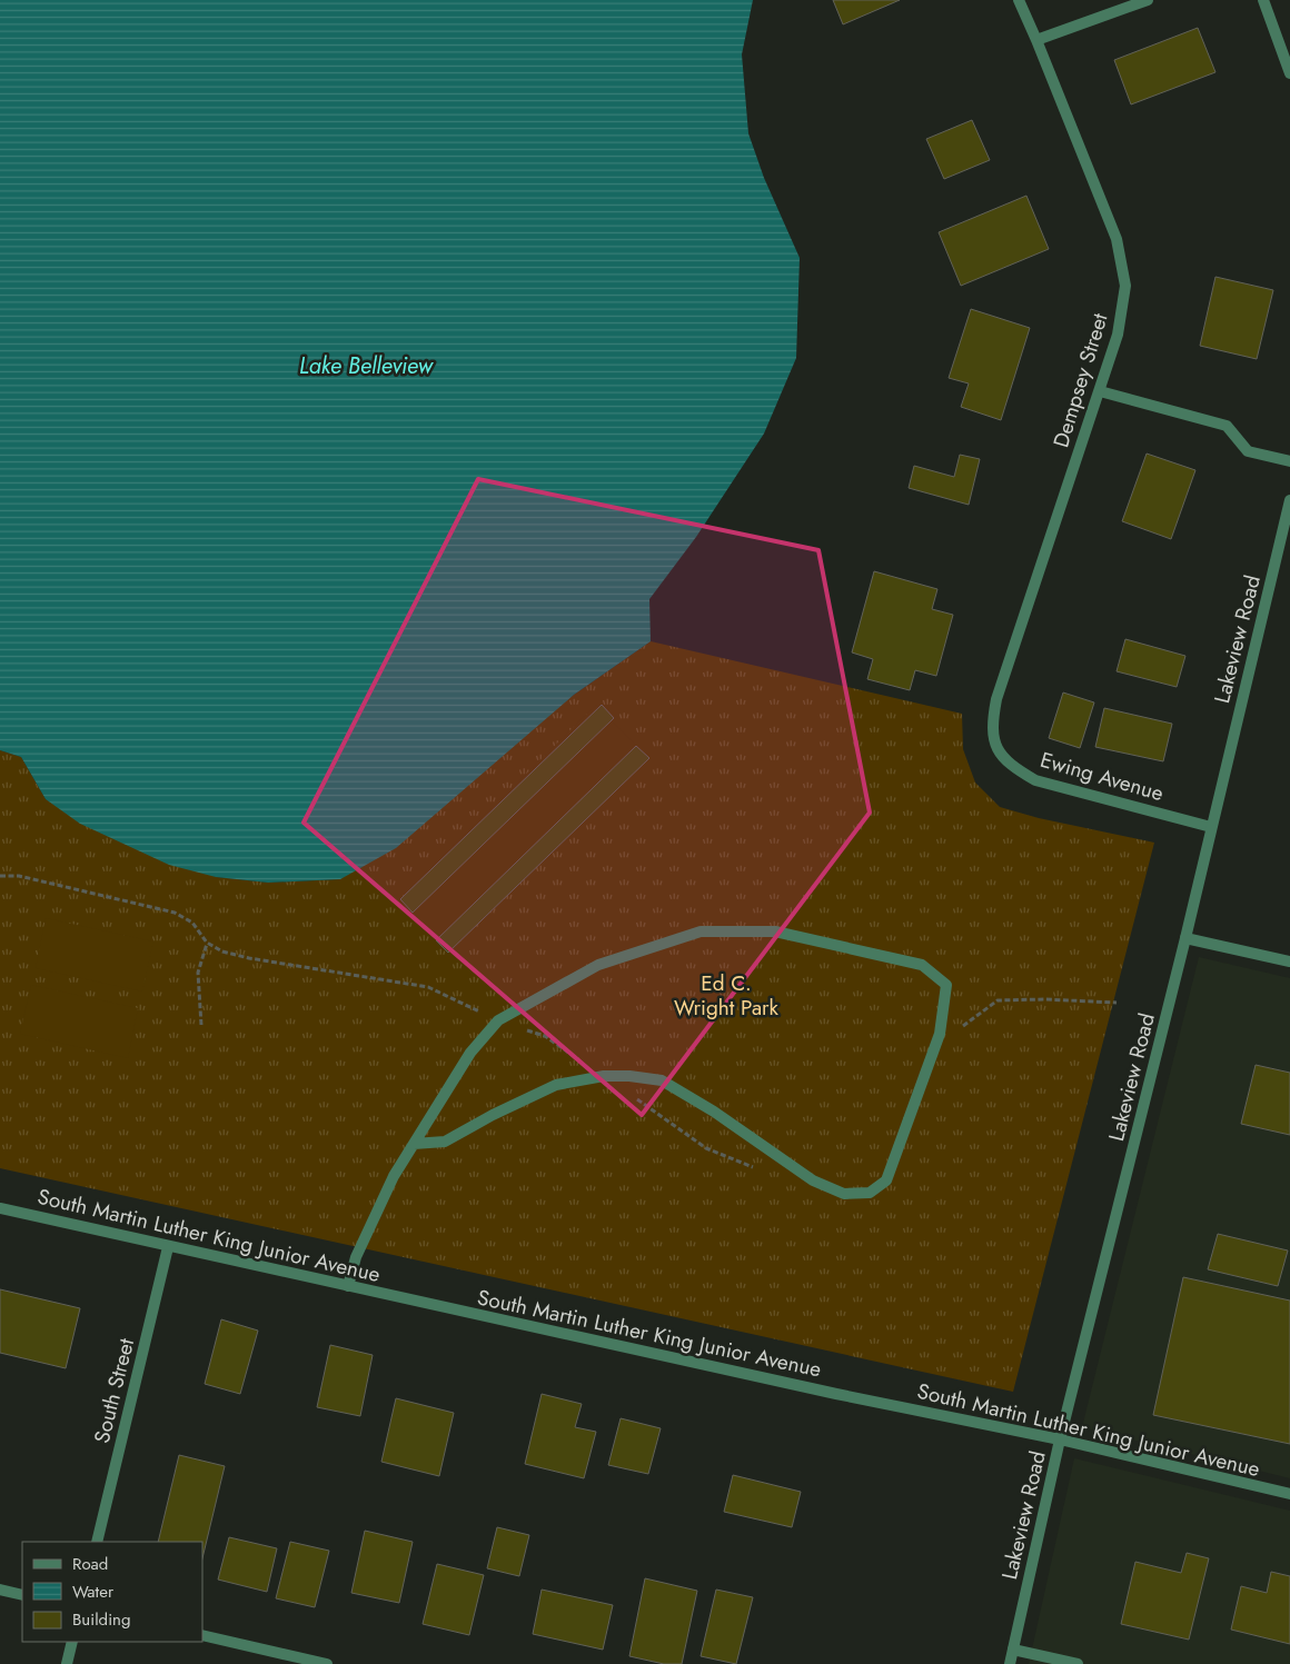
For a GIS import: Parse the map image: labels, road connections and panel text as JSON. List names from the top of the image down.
{
  "streets": {
    "street": [
      "Dempsey Street",
      "Lakeview Road",
      "Ewing Avenue",
      "South Martin Luther King Junior Avenue",
      "South Street"
    ]
  },
  "crossings": [
    ["Dempsey Street", "Ewing Avenue"],
    ["Lakeview Road", "Ewing Avenue"],
    ["Lakeview Road", "South Martin Luther King Junior Avenue"],
    ["South Martin Luther King Junior Avenue", "South Street"]
  ],
  "water": ["Lake Belleview"],
  "parks": ["Ed C. Wright Park"],
  "legend": ["Road", "Water", "Building"]
}
